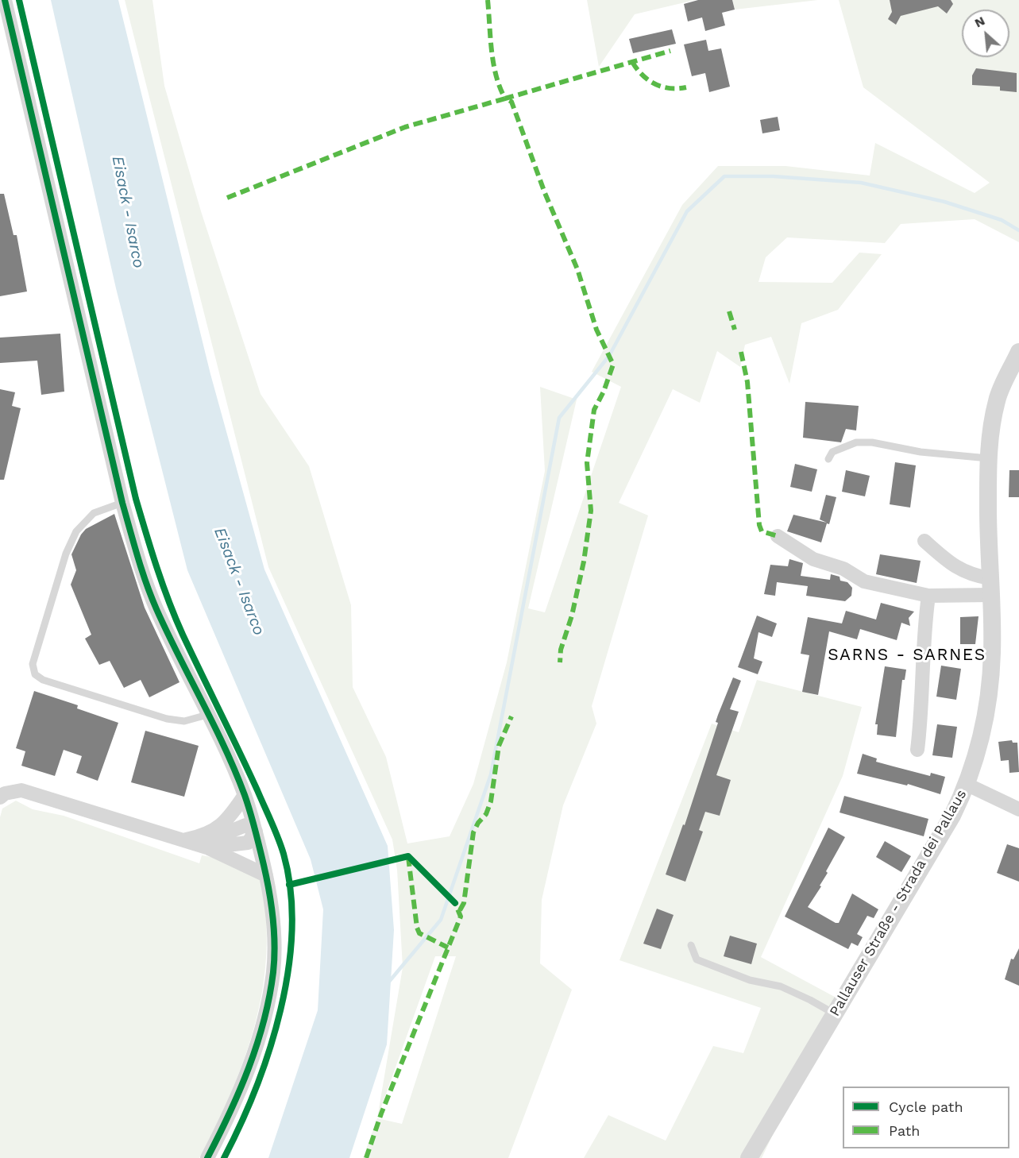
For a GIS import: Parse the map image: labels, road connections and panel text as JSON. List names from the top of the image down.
{
  "streets": {
    "street": ["Pallauser Straße - Strada dei Pallaus"]
  },
  "districts": ["SARNS - SARNES"],
  "water": ["Eisack - Isarco"],
  "legend": ["Cycle path", "Path"],
  "north": "top left"
}
